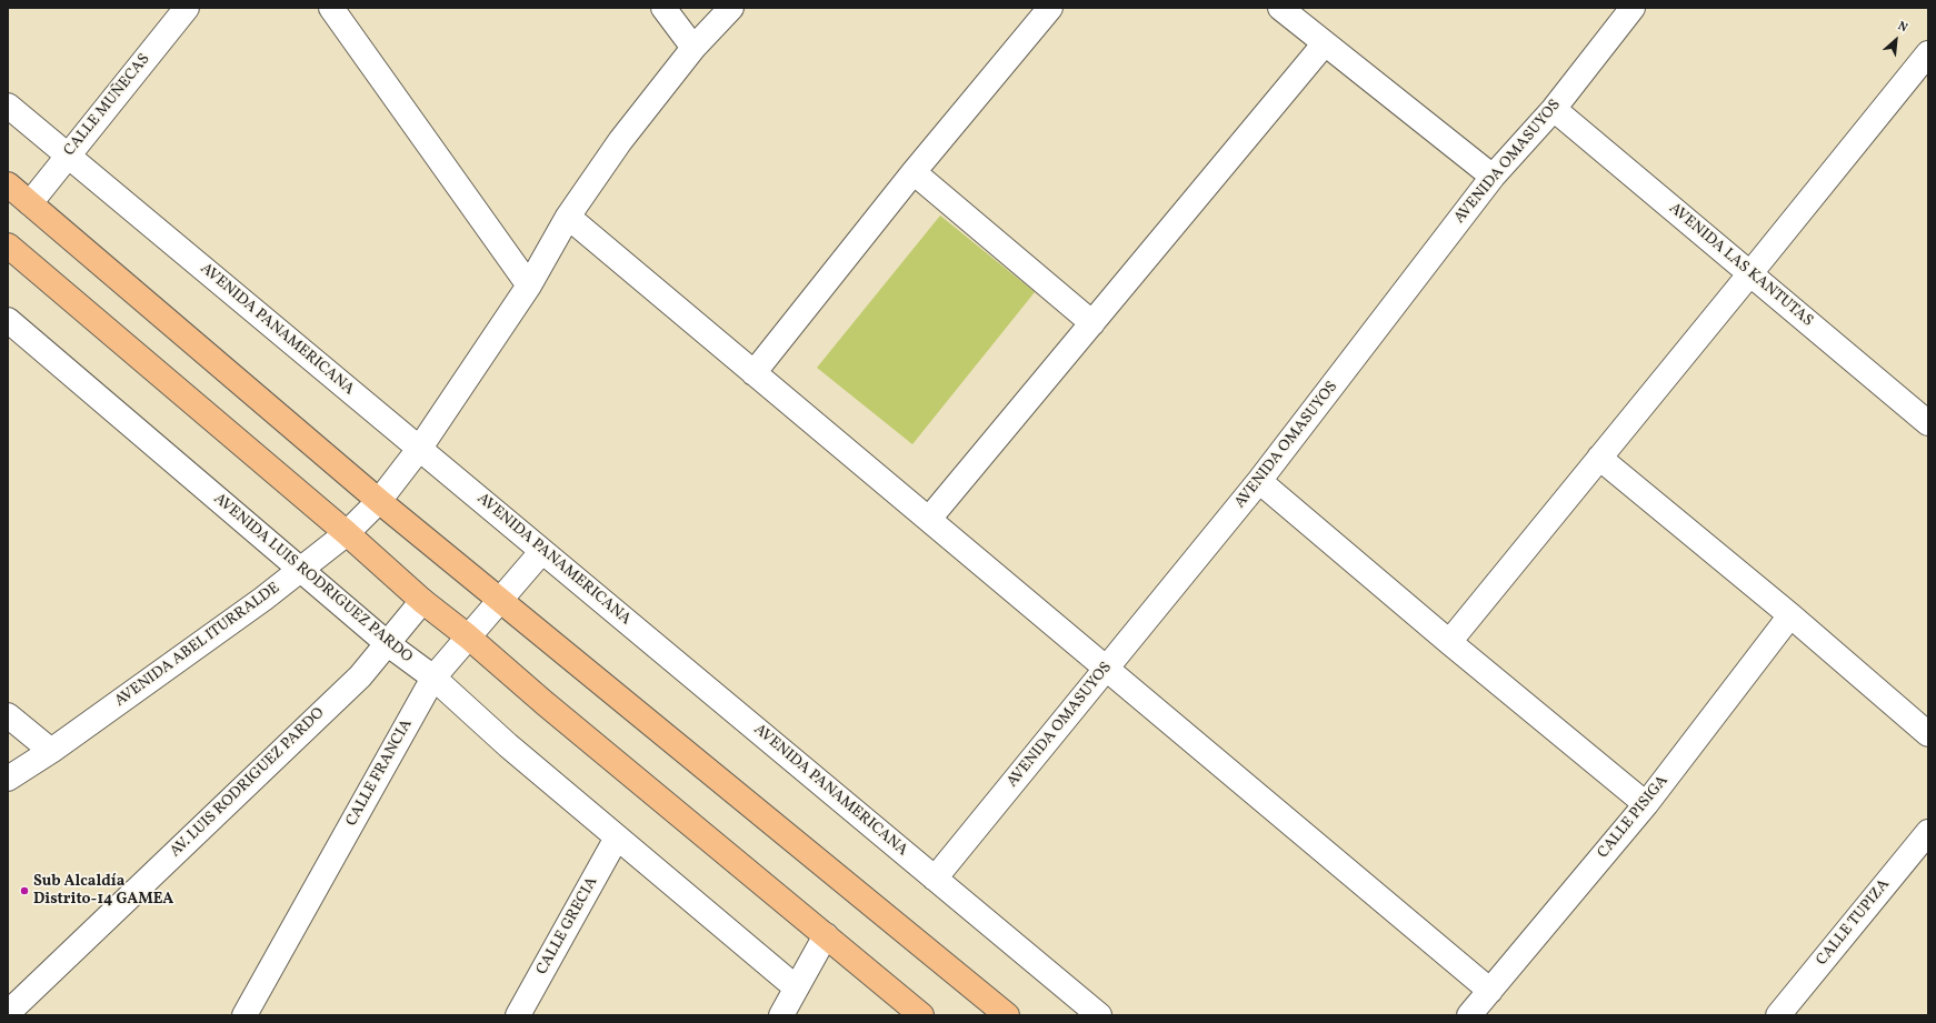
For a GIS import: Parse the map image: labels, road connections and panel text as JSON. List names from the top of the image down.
{
  "streets": {
    "street": [
      "CALLE MUÑECAS",
      "AVENIDA OMASUYOS",
      "AVENIDA LAS KANTUTAS",
      "AVENIDA PANAMERICANA",
      "AVENIDA LUIS RODRIGUEZ PARDO",
      "AVENIDA ABEL ITURRALDE",
      "CALLE FRANCIA",
      "AV. LUIS RODRIGUEZ PARDO",
      "CALLE PISIGA",
      "CALLE TUPIZA",
      "CALLE GRECIA"
    ]
  },
  "crossings": [
    ["CALLE MUÑECAS", "AVENIDA PANAMERICANA"],
    ["AVENIDA OMASUYOS", "AVENIDA LAS KANTUTAS"],
    ["AVENIDA OMASUYOS", "AVENIDA PANAMERICANA"],
    ["AVENIDA PANAMERICANA", "AVENIDA ABEL ITURRALDE"],
    ["AVENIDA PANAMERICANA", "CALLE FRANCIA"],
    ["AVENIDA LUIS RODRIGUEZ PARDO", "AVENIDA ABEL ITURRALDE"],
    ["AVENIDA LUIS RODRIGUEZ PARDO", "CALLE FRANCIA"],
    ["AVENIDA LUIS RODRIGUEZ PARDO", "AV. LUIS RODRIGUEZ PARDO"],
    ["AVENIDA LUIS RODRIGUEZ PARDO", "CALLE GRECIA"]
  ],
  "places": ["Sub Alcaldía Distrito-14 GAMEA"],
  "north": "top right"
}
